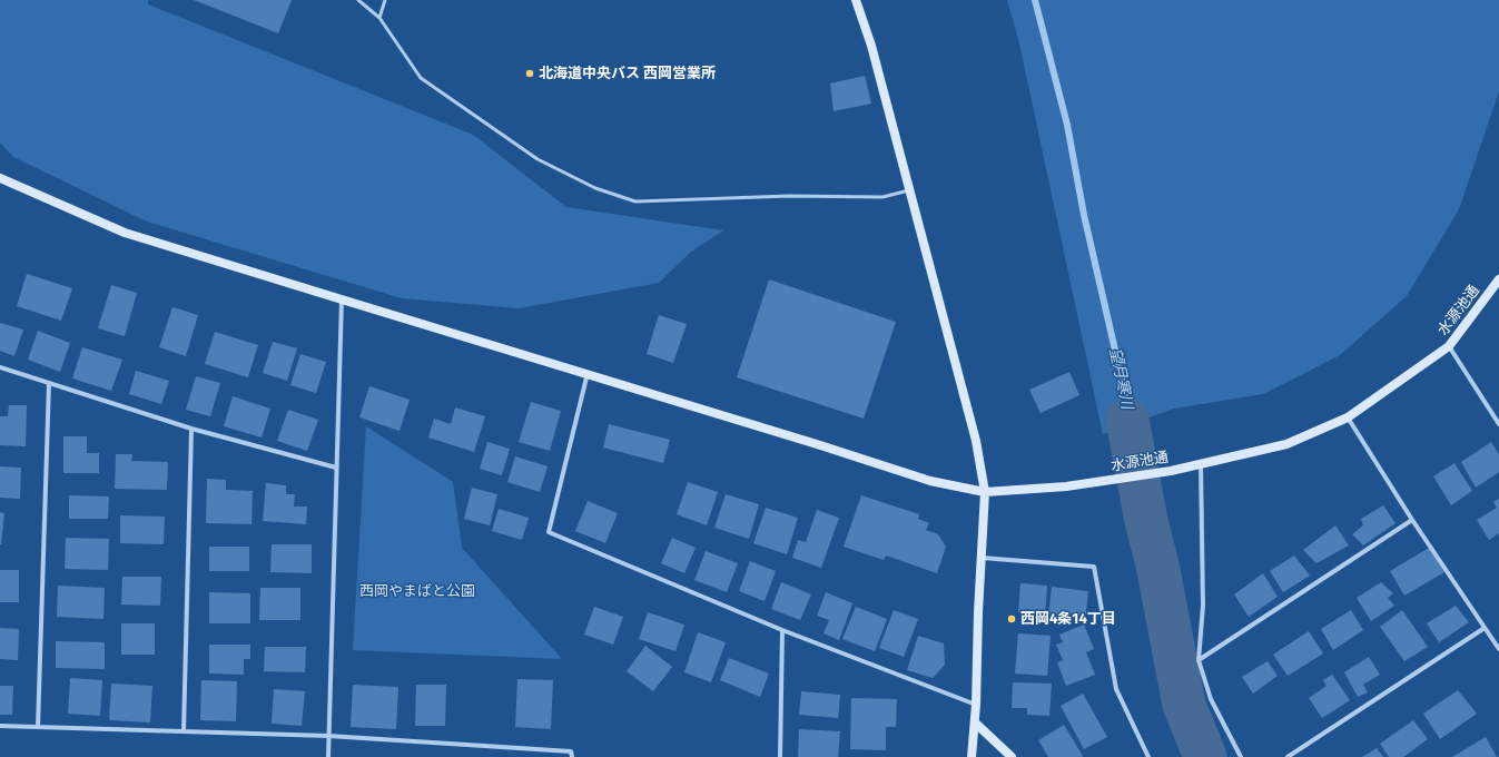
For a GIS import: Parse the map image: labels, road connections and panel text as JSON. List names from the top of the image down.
{
  "streets": {
    "street": ["水源池通"]
  },
  "water": ["望月寒川"],
  "parks": ["西岡やまばと公園"],
  "places": ["北海道中央バス 西岡営業所", "西岡4条14丁目"]
}
